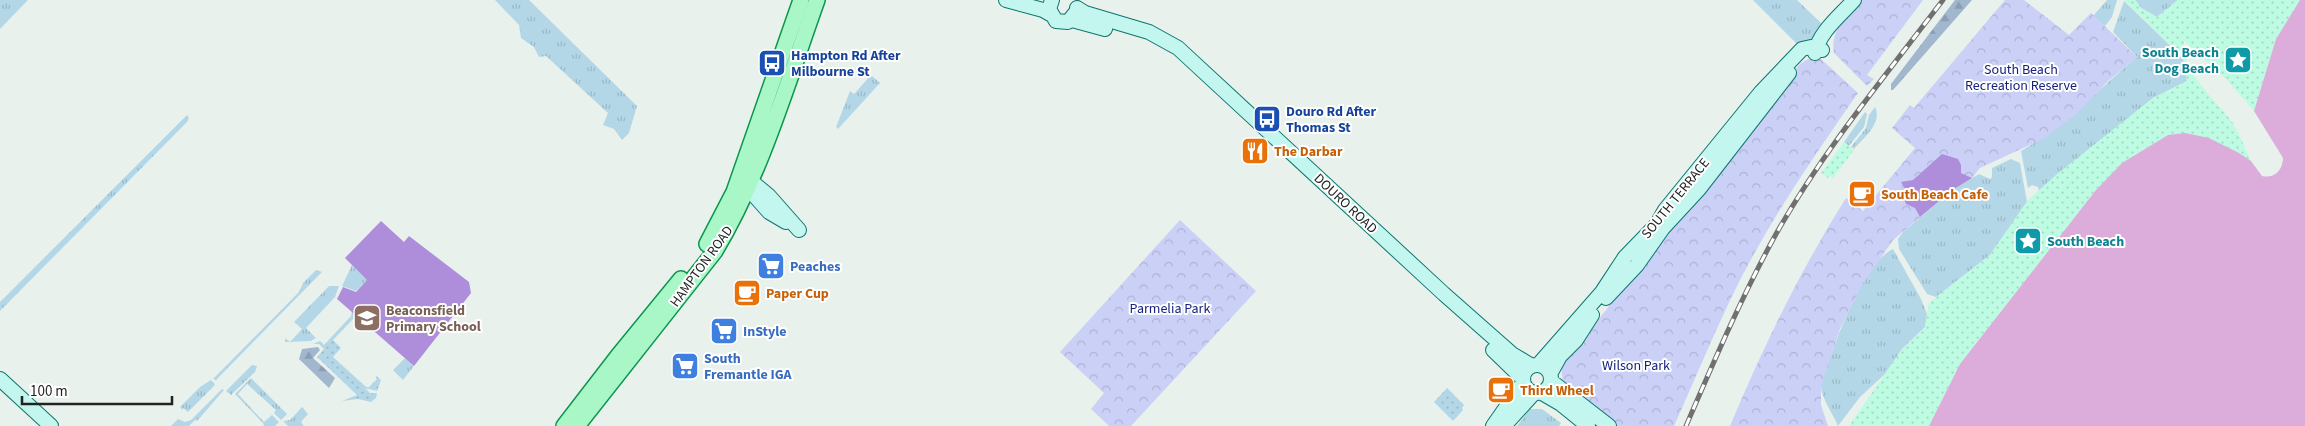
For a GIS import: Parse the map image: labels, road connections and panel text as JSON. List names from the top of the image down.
{
  "streets": {
    "main road": ["HAMPTON ROAD"],
    "street": ["SOUTH TERRACE", "DOURO ROAD"]
  },
  "crossings": [
    ["SOUTH TERRACE", "DOURO ROAD"]
  ],
  "parks": ["South Beach Recreation Reserve", "Parmelia Park", "Wilson Park"],
  "places": {
    "place": ["South Beach Dog Beach", "South Beach"],
    "bus stop": ["Hampton Rd After Milbourne St", "Douro Rd After Thomas St"],
    "restaurant": ["The Darbar"],
    "cafe": ["South Beach Cafe", "Paper Cup", "Third Wheel"],
    "supermarket": ["Peaches", "InStyle", "South Fremantle IGA"],
    "school or university": ["Beaconsfield Primary School"]
  },
  "scale_bar": "100 m"
}
